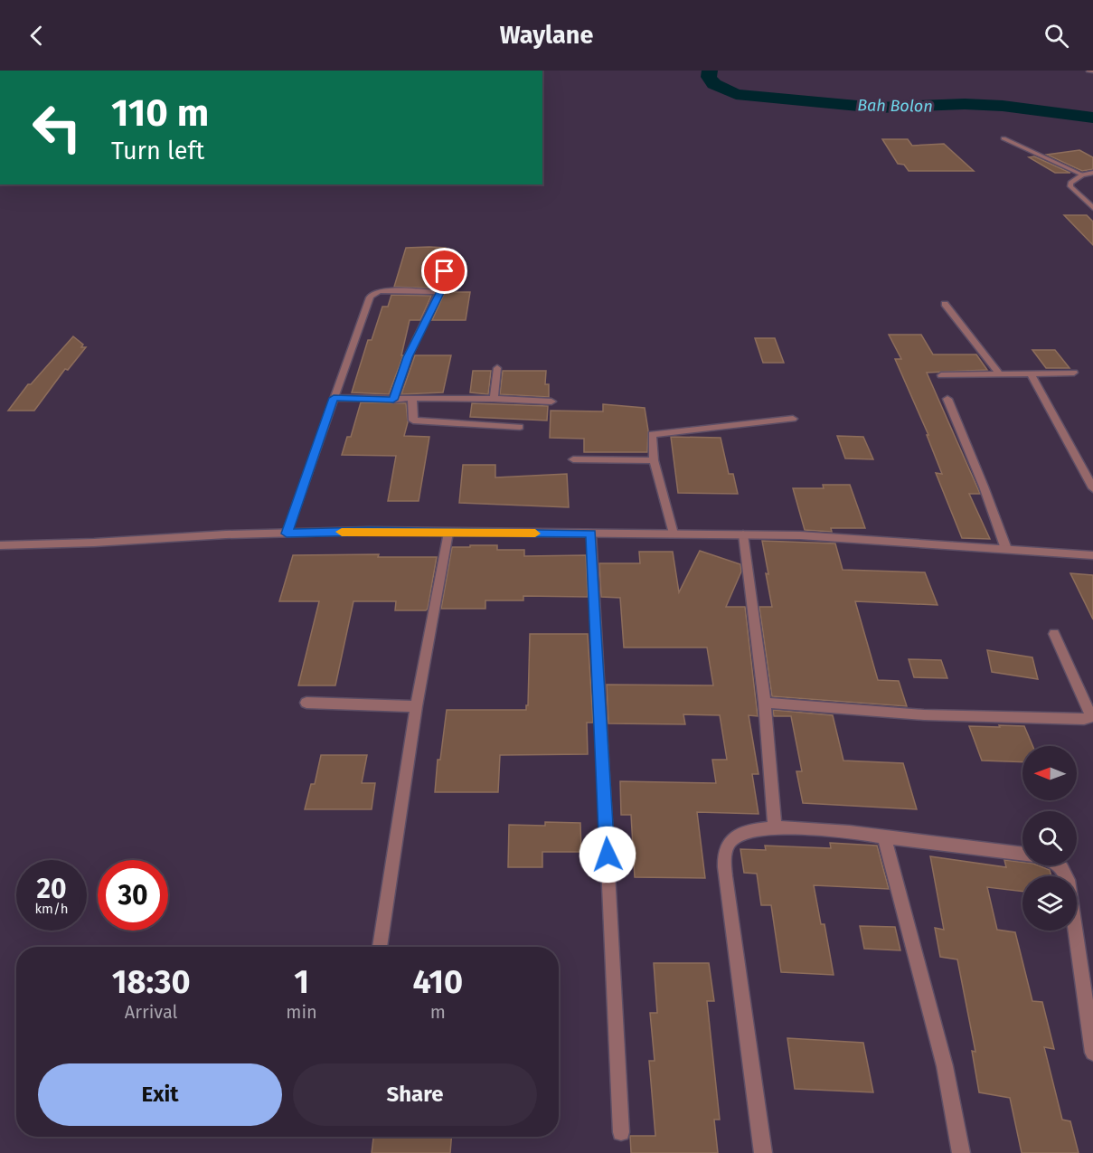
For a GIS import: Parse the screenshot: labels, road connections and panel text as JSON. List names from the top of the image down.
{
  "water": ["Bah Bolon"],
  "north": "left",
  "page": {
    "header": "Waylane",
    "turn": ["110 m", "Turn left"],
    "speed": "20 km/h",
    "limit": "30",
    "eta": [
      "18:30",
      "Arrival",
      "1",
      "min",
      "410",
      "m"
    ],
    "buttons": ["Exit", "Share"]
  }
}
